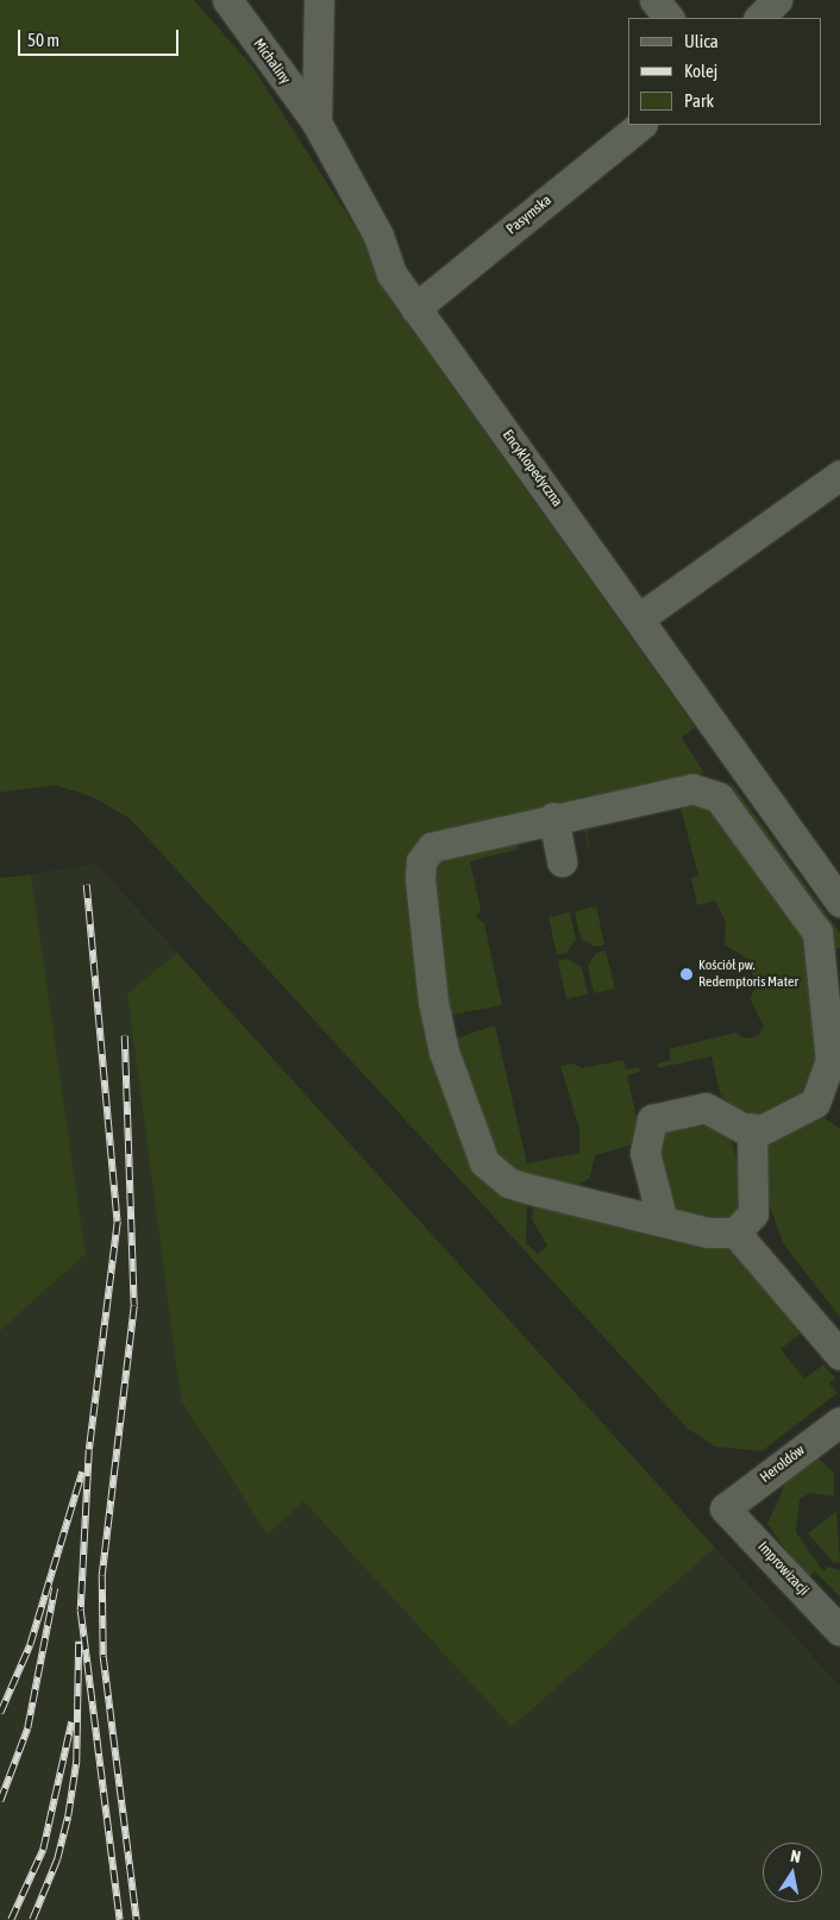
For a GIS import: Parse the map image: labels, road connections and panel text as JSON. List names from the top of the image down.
{
  "streets": {
    "street": [
      "Michaliny",
      "Pasymska",
      "Encyklopedyczna",
      "Heroldów",
      "Improwizacji"
    ]
  },
  "crossings": [
    ["Michaliny", "Encyklopedyczna"],
    ["Pasymska", "Encyklopedyczna"],
    ["Heroldów", "Improwizacji"]
  ],
  "places": ["Kościół pw. Redemptoris Mater"],
  "legend": ["Ulica", "Kolej", "Park"],
  "scale_bar": "50 m",
  "north": "top"
}
